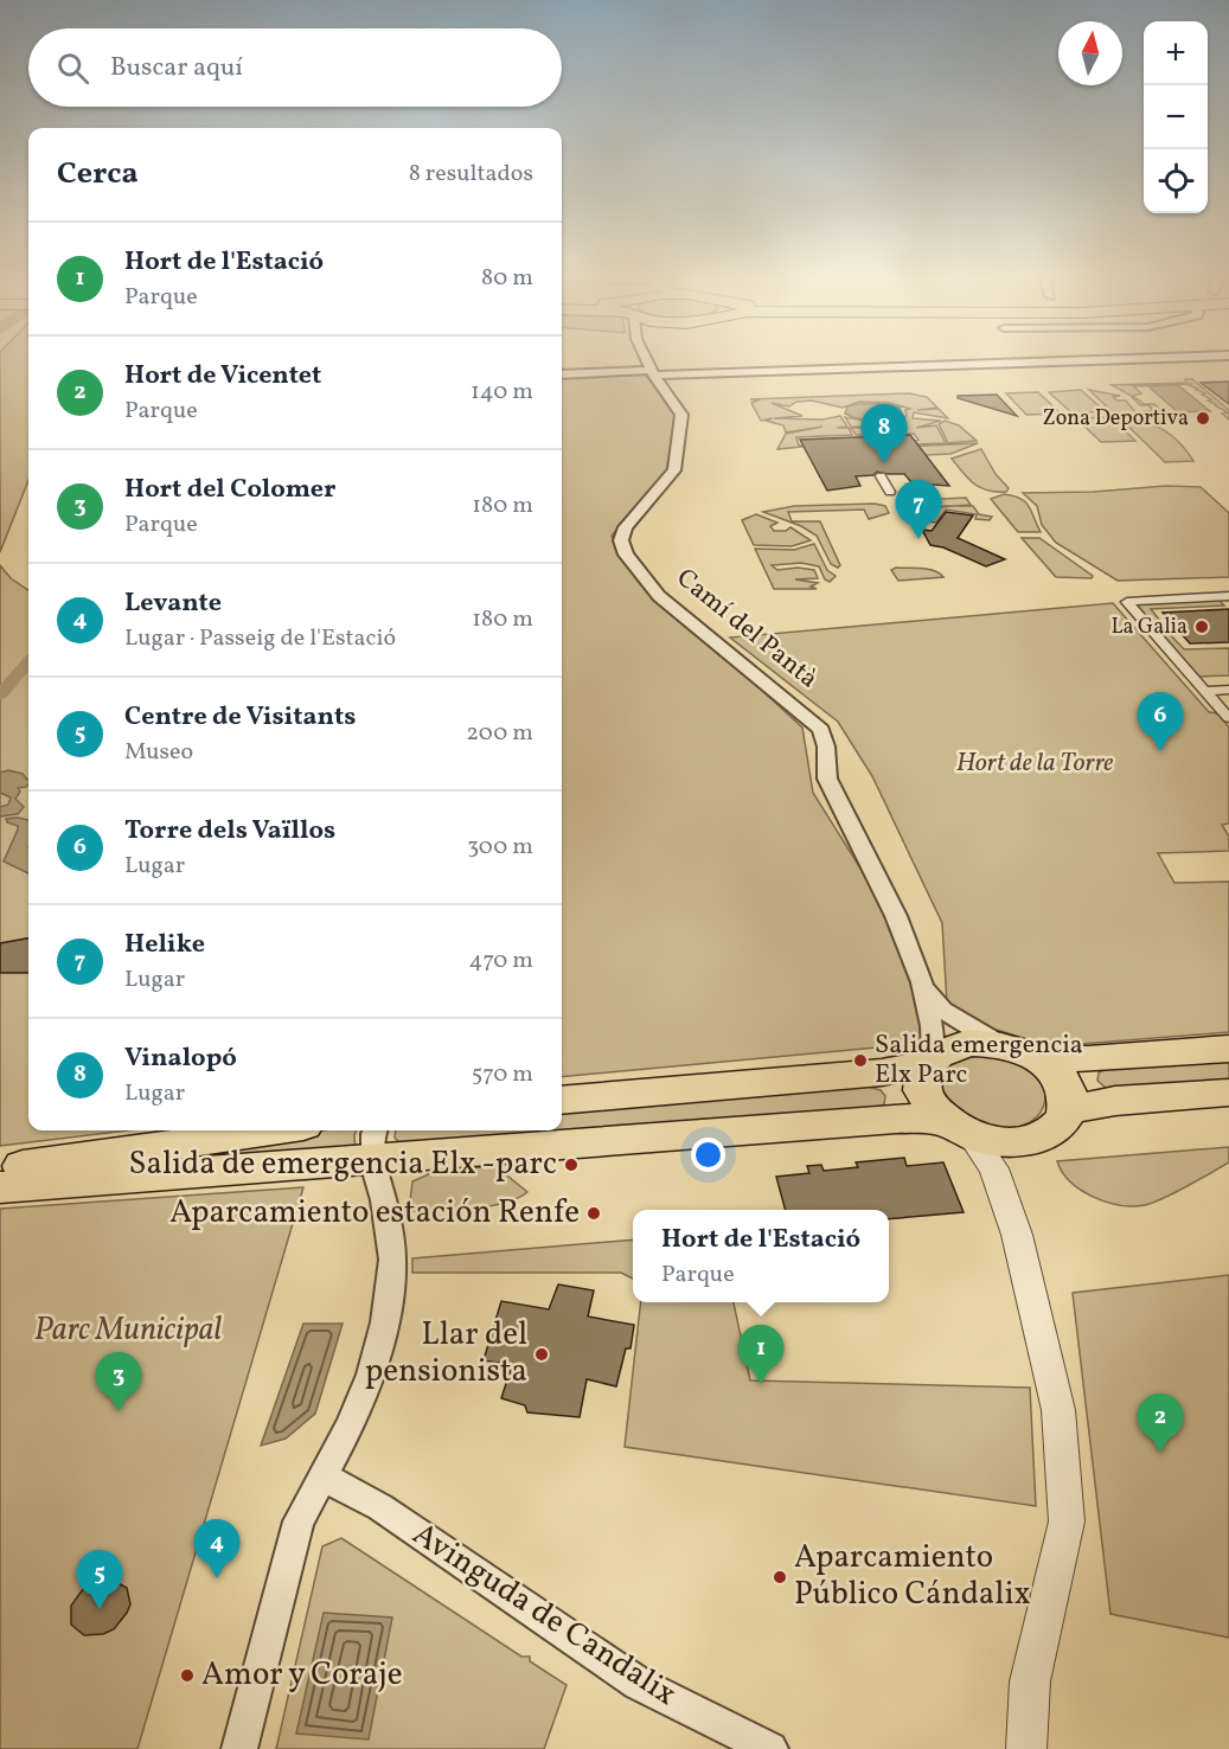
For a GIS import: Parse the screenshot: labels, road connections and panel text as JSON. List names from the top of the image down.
{
  "streets": {
    "street": ["Camí del Pantà", "Avinguda de Candalix"]
  },
  "parks": ["Hort de la Torre", "Parc Municipal"],
  "places": [
    "Zona Deportiva",
    "La Galia",
    "Salida emergencia Elx Parc",
    "Salida de emergencia Elx -parc",
    "Aparcamiento estación Renfe",
    "Llar del pensionista",
    "Aparcamiento Público Cándalix",
    "Amor y Coraje"
  ],
  "north": "top",
  "page": {
    "map_buttons": ["+", "−"],
    "search": "Buscar aquí",
    "heading": ["Cerca", "8 resultados"],
    "list": [
      {
        "mark": "1",
        "name": "Hort de l'Estació",
        "note": "Parque",
        "value": "80 m"
      },
      {
        "mark": "2",
        "name": "Hort de Vicentet",
        "note": "Parque",
        "value": "140 m"
      },
      {
        "mark": "3",
        "name": "Hort del Colomer",
        "note": "Parque",
        "value": "180 m"
      },
      {
        "mark": "4",
        "name": "Levante",
        "note": "Lugar · Passeig de l'Estació",
        "value": "180 m"
      },
      {
        "mark": "5",
        "name": "Centre de Visitants",
        "note": "Museo",
        "value": "200 m"
      },
      {
        "mark": "6",
        "name": "Torre dels Vaïllos",
        "note": "Lugar",
        "value": "300 m"
      },
      {
        "mark": "7",
        "name": "Helike",
        "note": "Lugar",
        "value": "470 m"
      },
      {
        "mark": "8",
        "name": "Vinalopó",
        "note": "Lugar",
        "value": "570 m"
      }
    ],
    "pins": [
      "8",
      "7",
      "6",
      "1",
      "3",
      "2",
      "4",
      "5"
    ],
    "popup": ["Hort de l'Estació", "Parque"]
  }
}
